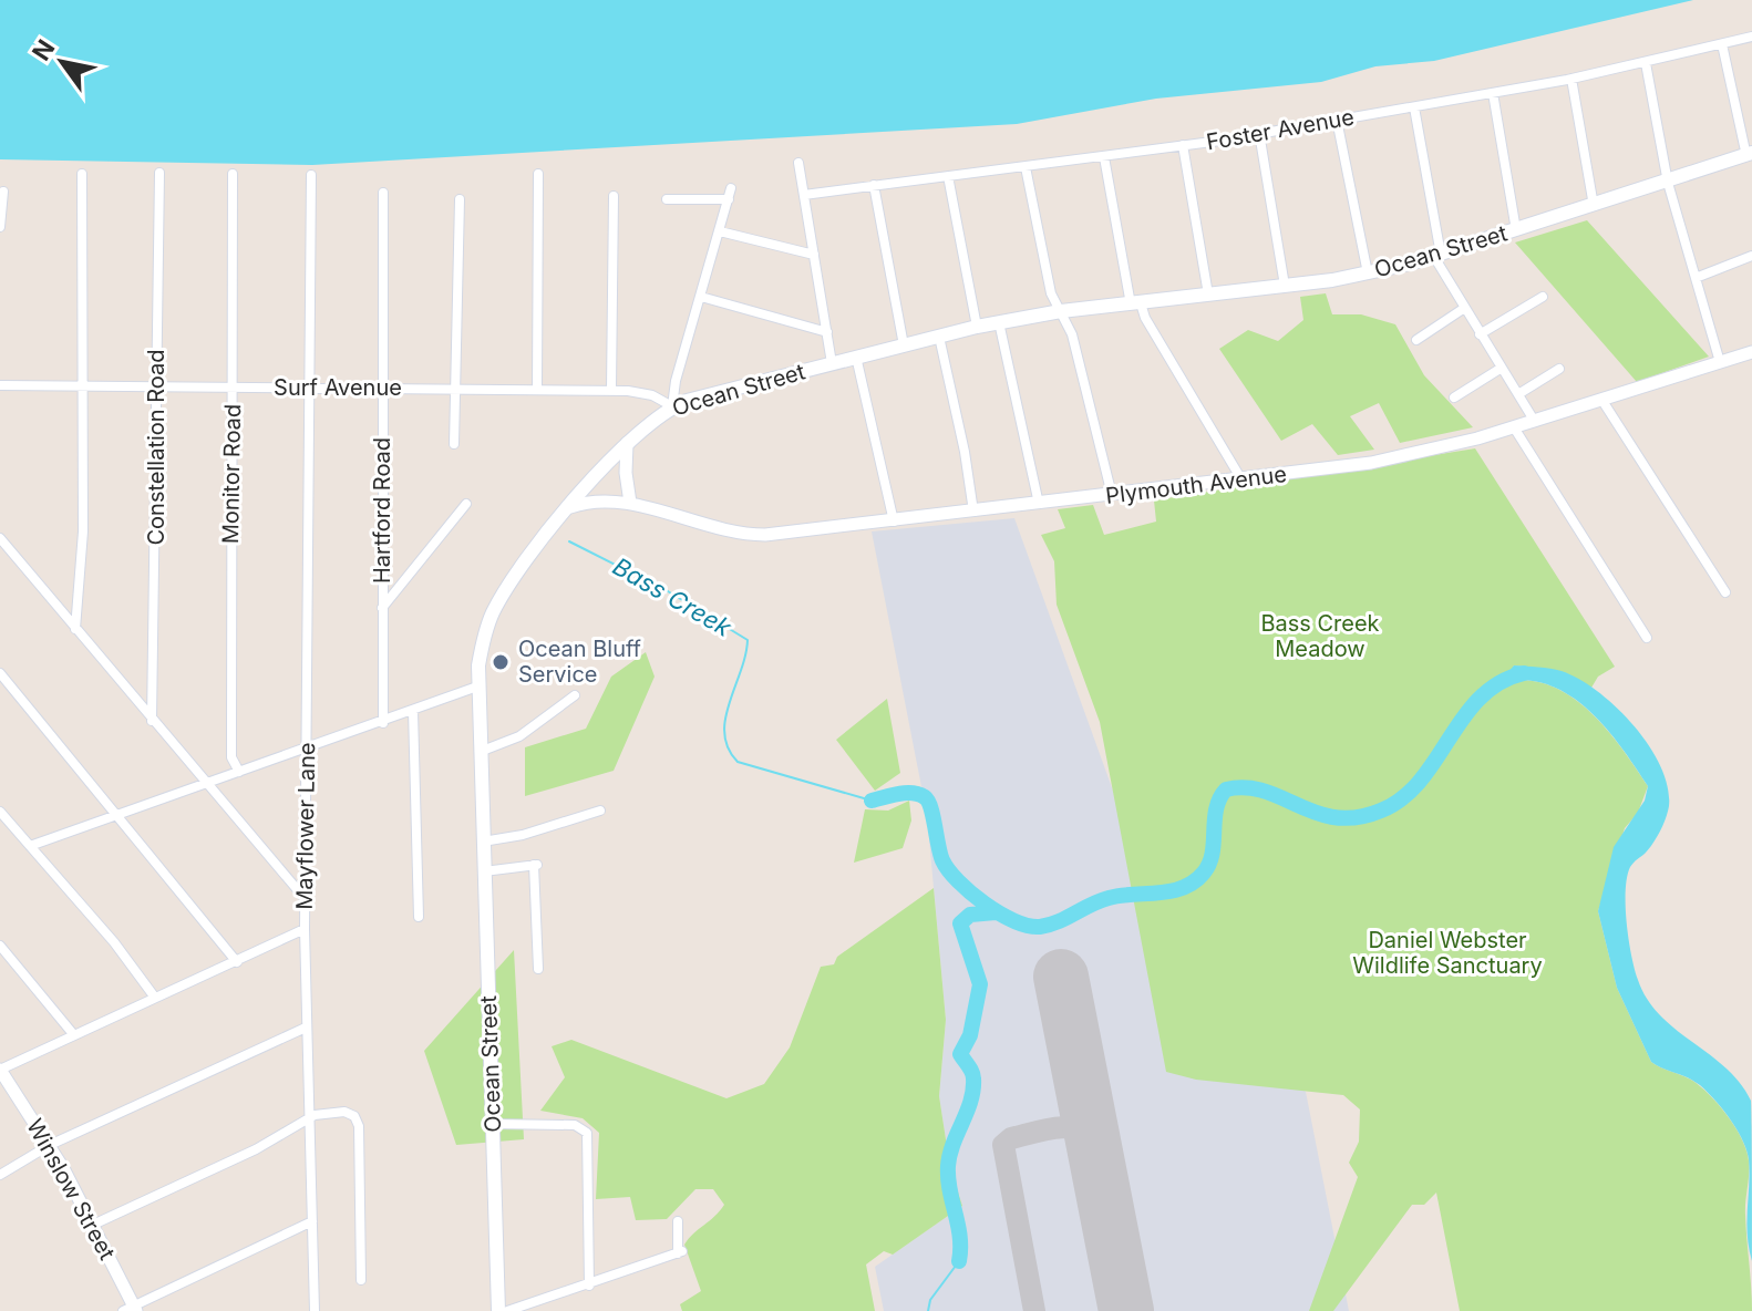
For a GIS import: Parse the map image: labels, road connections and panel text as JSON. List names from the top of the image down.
{
  "streets": {
    "main road": ["Ocean Street"],
    "street": [
      "Foster Avenue",
      "Surf Avenue",
      "Constellation Road",
      "Monitor Road",
      "Plymouth Avenue",
      "Hartford Road",
      "Mayflower Lane",
      "Winslow Street"
    ]
  },
  "crossings": [
    ["Ocean Street", "Surf Avenue"],
    ["Ocean Street", "Plymouth Avenue"],
    ["Surf Avenue", "Constellation Road"],
    ["Surf Avenue", "Monitor Road"],
    ["Surf Avenue", "Hartford Road"],
    ["Surf Avenue", "Mayflower Lane"],
    ["Mayflower Lane", "Winslow Street"]
  ],
  "water": ["Bass Creek"],
  "parks": ["Bass Creek Meadow", "Daniel Webster Wildlife Sanctuary"],
  "places": ["Ocean Bluff Service"],
  "north": "top left"
}
